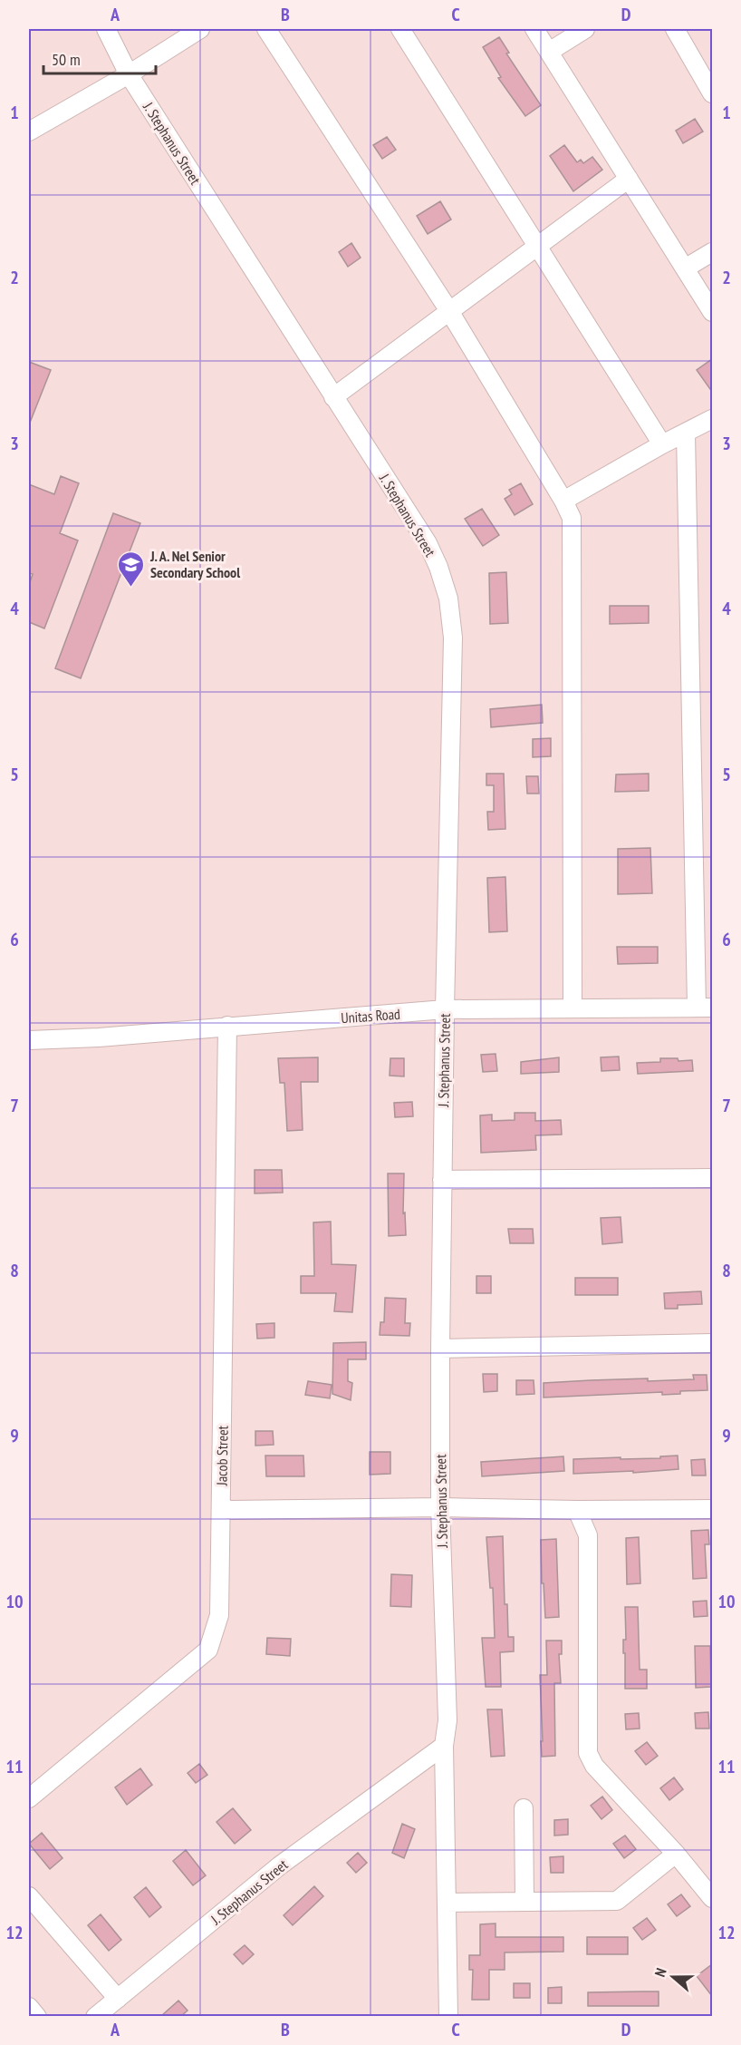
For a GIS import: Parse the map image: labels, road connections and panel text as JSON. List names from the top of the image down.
{
  "streets": {
    "street": ["J. Stephanus Street", "Unitas Road", "Jacob Street"]
  },
  "crossings": [
    ["J. Stephanus Street", "Unitas Road"],
    ["Unitas Road", "Jacob Street"]
  ],
  "places": {
    "school or university": ["J. A. Nel Senior Secondary School"]
  },
  "scale_bar": "50 m",
  "north": "left",
  "grid": {
    "columns": [
      "A",
      "B",
      "C",
      "D"
    ],
    "rows": [
      "1",
      "2",
      "3",
      "4",
      "5",
      "6",
      "7",
      "8",
      "9",
      "10",
      "11",
      "12"
    ]
  }
}
